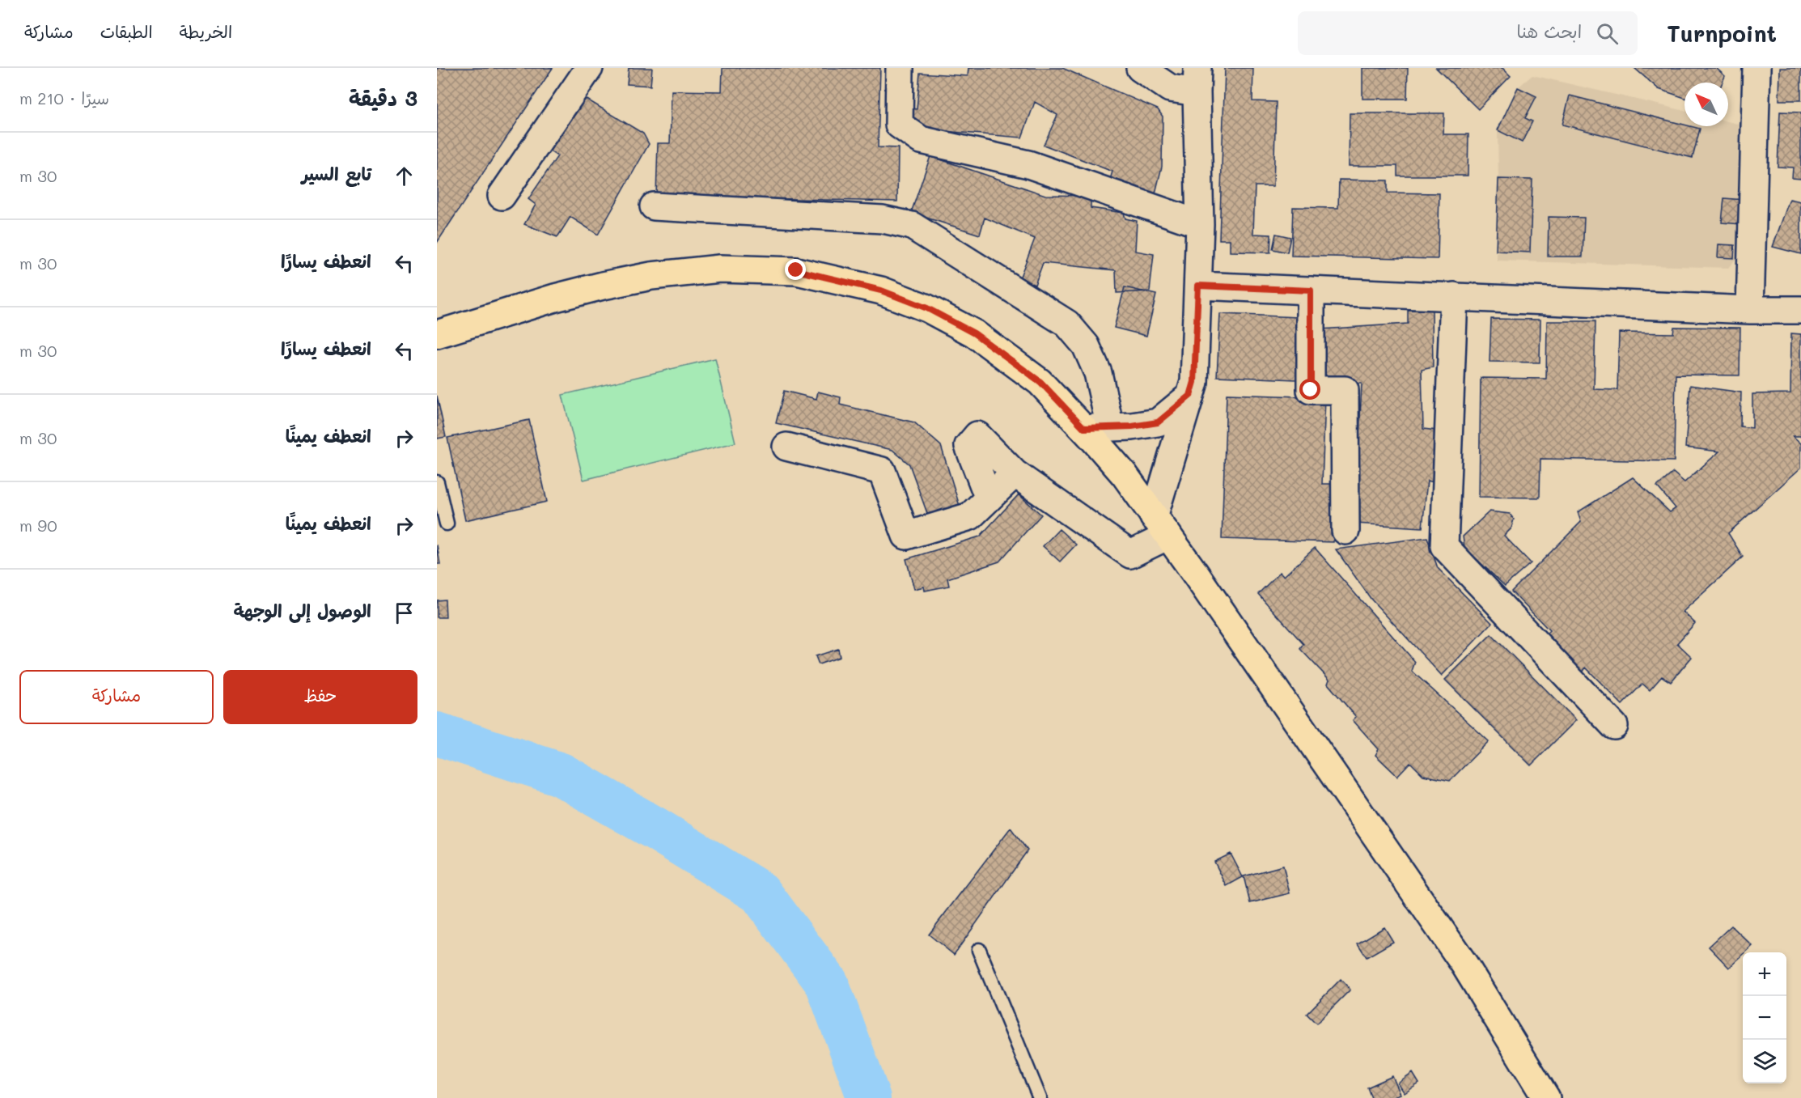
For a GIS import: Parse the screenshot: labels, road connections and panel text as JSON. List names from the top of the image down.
{
  "north": "top left",
  "page": {
    "header": "Turnpoint",
    "search": "ابحث هنا",
    "nav": ["الخريطة", "الطبقات", "مشاركة"],
    "heading": ["3 دقيقة", "سيرًا · 210 m"],
    "list": [
      ["تابع السير", "30 m"],
      ["انعطف يسارًا", "30 m"],
      ["انعطف يسارًا", "30 m"],
      ["انعطف يمينًا", "30 m"],
      ["انعطف يمينًا", "90 m"],
      "الوصول إلى الوجهة"
    ],
    "buttons": ["حفظ", "مشاركة"],
    "map_buttons": ["+", "−"]
  }
}
